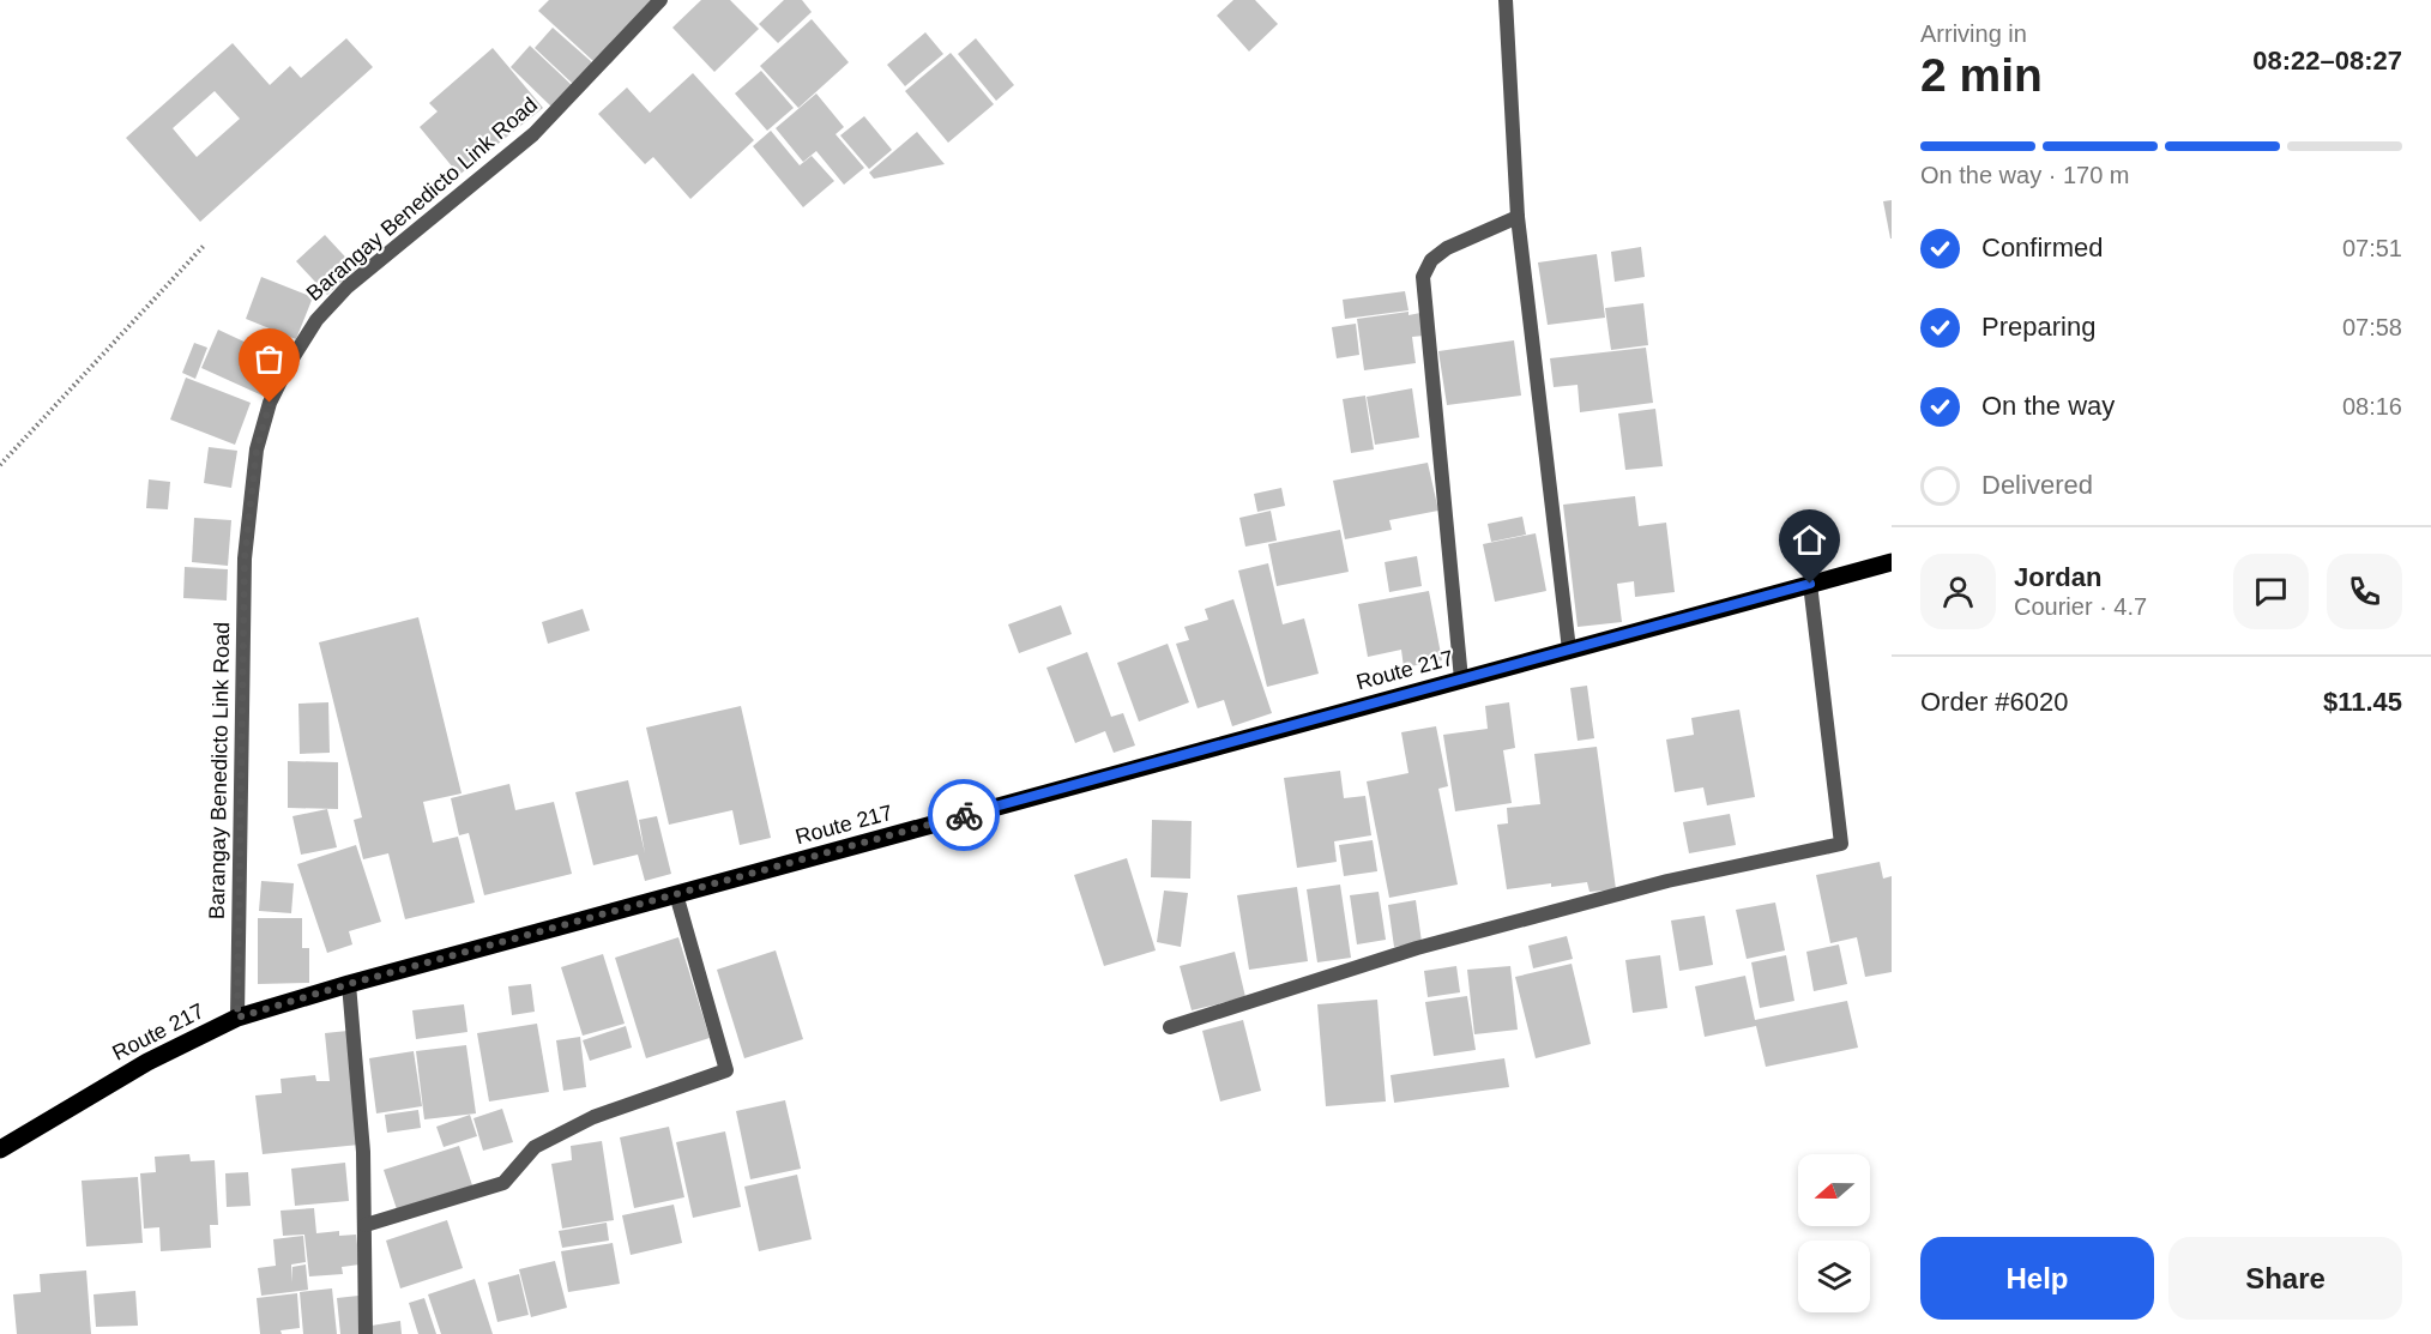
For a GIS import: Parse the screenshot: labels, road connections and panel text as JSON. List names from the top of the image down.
{
  "streets": {
    "main road": ["Route 217"],
    "street": ["Barangay Benedicto Link Road"]
  },
  "crossings": [
    ["Barangay Benedicto Link Road", "Route 217"]
  ],
  "north": "left",
  "page": {
    "heading": ["2 min", "Arriving in", "08:22–08:27"],
    "panel": [
      "Jordan",
      "Courier · 4.7",
      "Order #6020",
      "$11.45"
    ],
    "bar": "On the way · 170 m",
    "list": [
      ["Confirmed", "07:51"],
      ["Preparing", "07:58"],
      ["On the way", "08:16"],
      "Delivered"
    ],
    "buttons": ["Help", "Share"]
  }
}
